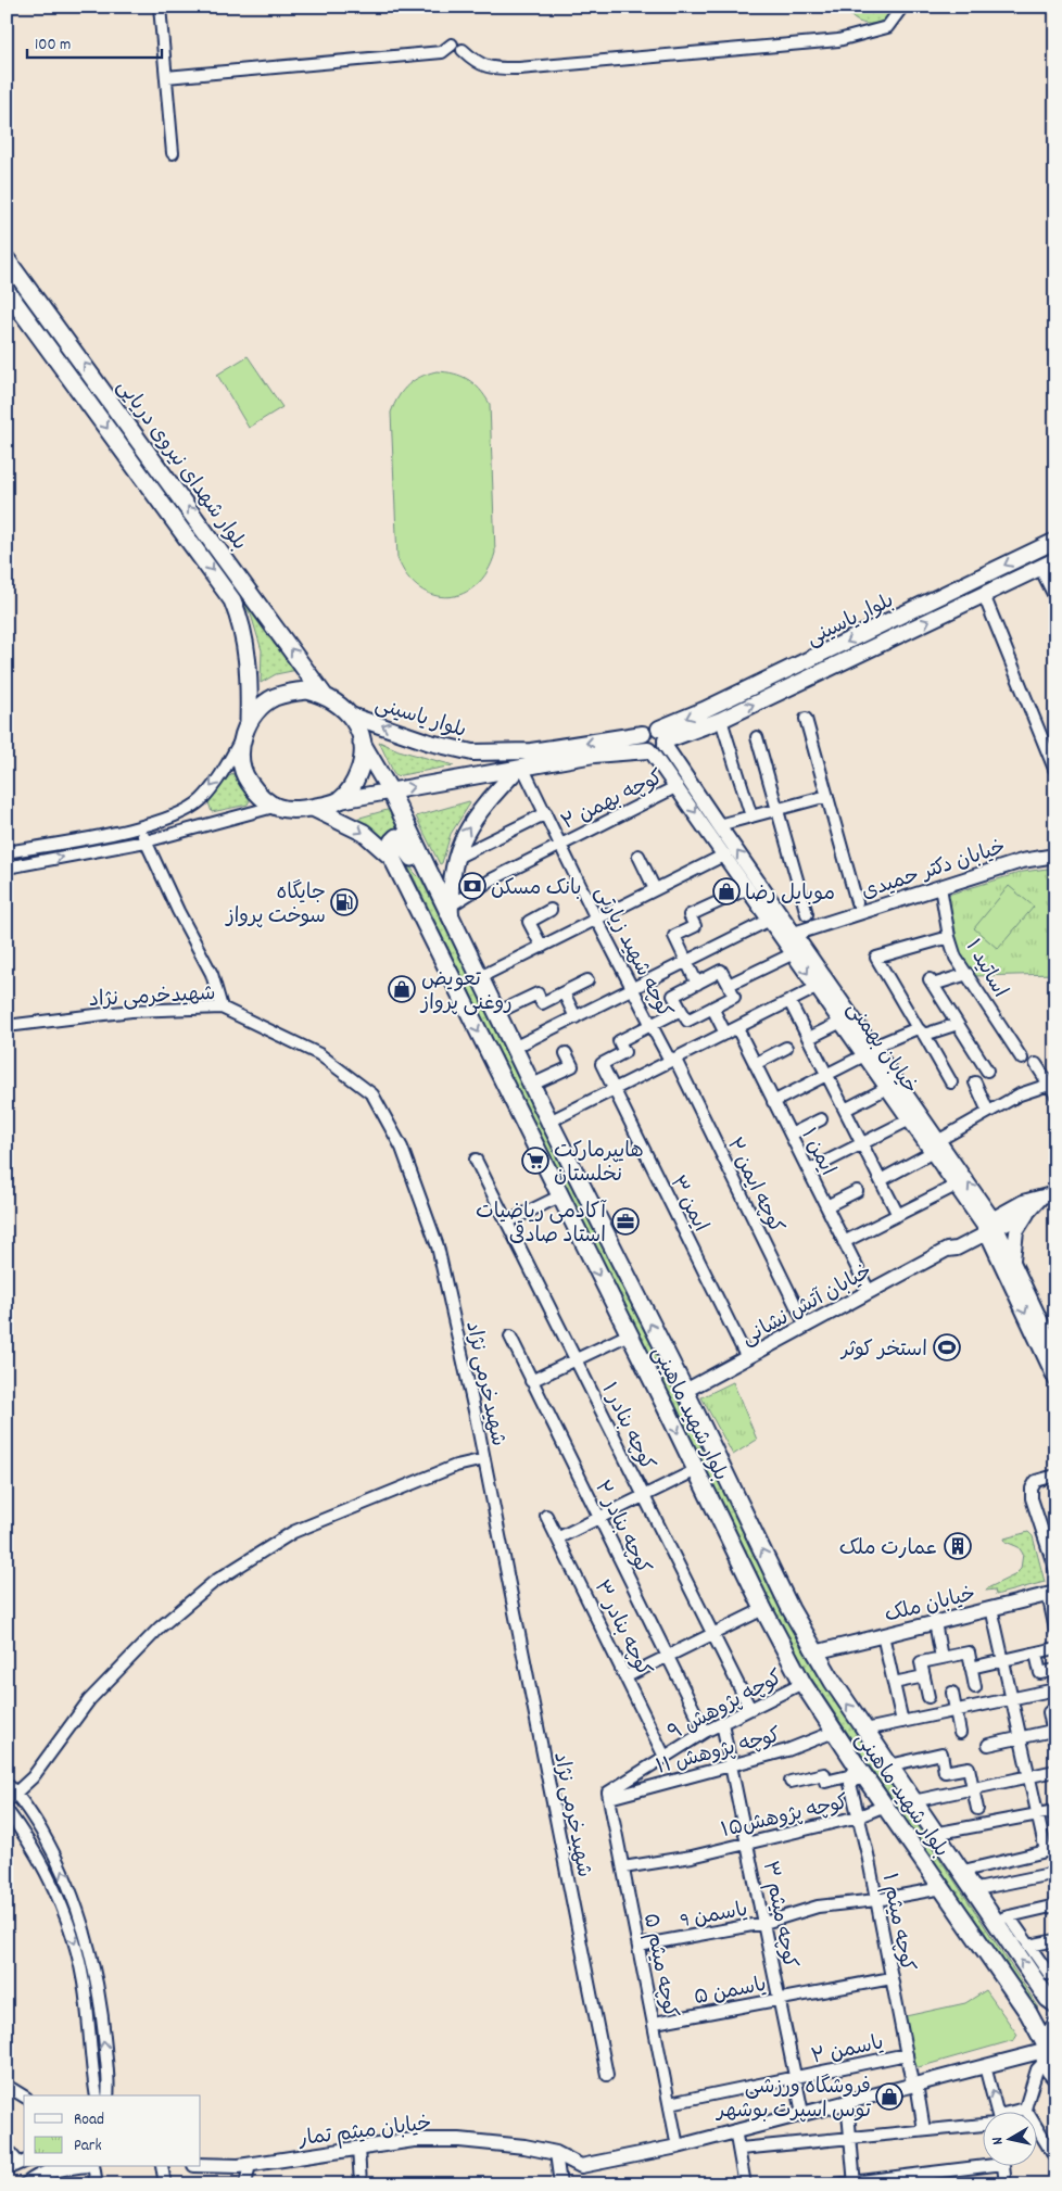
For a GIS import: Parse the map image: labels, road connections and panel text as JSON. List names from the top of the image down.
{
  "streets": {
    "main road": ["بلوار شهدای نیروی دریایی", "بلوار یاسینی", "بلوار شهید ماهینی"],
    "street": [
      "کوچه بهمن ۲",
      "خیابان دکتر حمیدی",
      "کوچه شهید زیارتی",
      "اساتید ۱",
      "شهیدخرمی نژاد",
      "خیابان بهمنی",
      "ایمن ۱",
      "کوچه ایمن ۲",
      "ایمن ۳",
      "خیابان آتش نشانی",
      "کوچه بنادر ۱",
      "کوچه بنادر ۲",
      "خیابان ملک",
      "کوچه بنادر ۳",
      "کوچه پژوهش ۹",
      "کوچه پژوهش ۱۱",
      "کوچه پژوهش۱۵",
      "یاسمن 9",
      "کوچه میثم ۳",
      "کوچه میثم ۱",
      "کوچه میثم ۵",
      "یاسمن ۵",
      "یاسمن ۲",
      "خیابان میثم تمار"
    ]
  },
  "crossings": [
    ["بلوار شهدای نیروی دریایی", "بلوار یاسینی"],
    ["بلوار شهدای نیروی دریایی", "بلوار شهید ماهینی"],
    ["بلوار یاسینی", "کوچه شهید زیارتی"],
    ["بلوار یاسینی", "خیابان بهمنی"],
    ["بلوار یاسینی", "بلوار شهید ماهینی"],
    ["کوچه بهمن ۲", "کوچه شهید زیارتی"],
    ["کوچه بهمن ۲", "خیابان بهمنی"],
    ["کوچه بهمن ۲", "بلوار شهید ماهینی"],
    ["خیابان دکتر حمیدی", "اساتید ۱"],
    ["خیابان دکتر حمیدی", "خیابان بهمنی"],
    ["کوچه شهید زیارتی", "کوچه ایمن ۲"],
    ["کوچه شهید زیارتی", "ایمن ۳"],
    ["خیابان بهمنی", "خیابان آتش نشانی"],
    ["ایمن ۱", "خیابان آتش نشانی"],
    ["کوچه ایمن ۲", "خیابان آتش نشانی"],
    ["ایمن ۳", "خیابان آتش نشانی"],
    ["خیابان آتش نشانی", "بلوار شهید ماهینی"],
    ["بلوار شهید ماهینی", "خیابان ملک"],
    ["بلوار شهید ماهینی", "کوچه پژوهش ۹"],
    ["بلوار شهید ماهینی", "کوچه پژوهش ۱۱"],
    ["بلوار شهید ماهینی", "کوچه پژوهش۱۵"],
    ["بلوار شهید ماهینی", "یاسمن 9"],
    ["بلوار شهید ماهینی", "کوچه میثم ۱"],
    ["بلوار شهید ماهینی", "خیابان میثم تمار"],
    ["کوچه بنادر ۱", "کوچه پژوهش ۹"],
    ["کوچه بنادر ۲", "کوچه پژوهش ۹"],
    ["کوچه بنادر ۳", "کوچه پژوهش ۹"],
    ["کوچه پژوهش ۹", "کوچه پژوهش ۱۱"],
    ["کوچه پژوهش ۹", "کوچه میثم ۳"],
    ["کوچه پژوهش ۹", "کوچه میثم ۵"],
    ["کوچه پژوهش ۱۱", "کوچه میثم ۳"],
    ["کوچه پژوهش ۱۱", "کوچه میثم ۵"],
    ["کوچه پژوهش۱۵", "کوچه میثم ۳"],
    ["کوچه پژوهش۱۵", "کوچه میثم ۱"],
    ["کوچه پژوهش۱۵", "کوچه میثم ۵"],
    ["یاسمن 9", "کوچه میثم ۳"],
    ["یاسمن 9", "کوچه میثم ۱"],
    ["یاسمن 9", "کوچه میثم ۵"],
    ["کوچه میثم ۳", "یاسمن ۵"],
    ["کوچه میثم ۳", "یاسمن ۲"],
    ["کوچه میثم ۳", "خیابان میثم تمار"],
    ["کوچه میثم ۱", "یاسمن ۵"],
    ["کوچه میثم ۱", "یاسمن ۲"],
    ["کوچه میثم ۱", "خیابان میثم تمار"],
    ["کوچه میثم ۵", "یاسمن ۵"],
    ["کوچه میثم ۵", "یاسمن ۲"],
    ["کوچه میثم ۵", "خیابان میثم تمار"]
  ],
  "places": {
    "bank": ["بانک مسکن"],
    "shop": ["موبایل رضا", "تعویض روغنی پرواز", "فروشگاه ورزشی توس اسپرت بوشهر"],
    "fuel station": ["جایگاه سوخت پرواز"],
    "supermarket": ["هایپرمارکت نخلستان"],
    "office": ["آکادمی ریاضیات استاد صادقی"],
    "sports": ["استخر کوثر"],
    "building": ["عمارت ملک"]
  },
  "legend": ["Road", "Park"],
  "scale_bar": "100 m",
  "north": "left"
}
